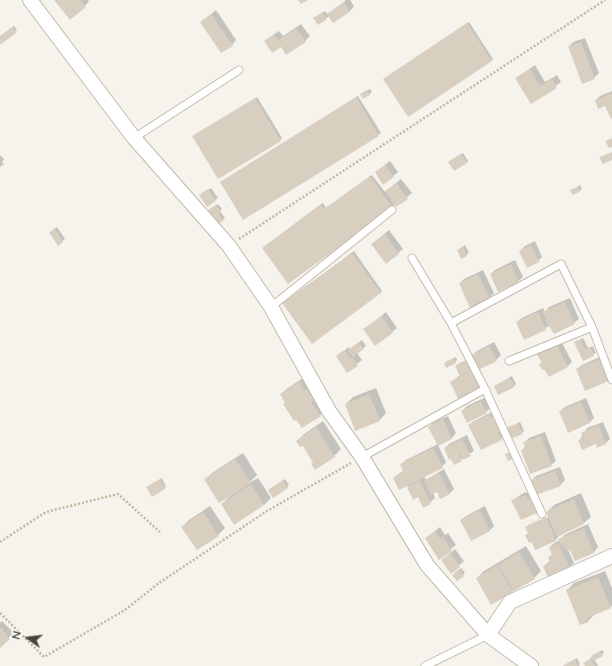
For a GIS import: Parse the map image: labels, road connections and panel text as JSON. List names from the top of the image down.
{
  "north": "left"
}
